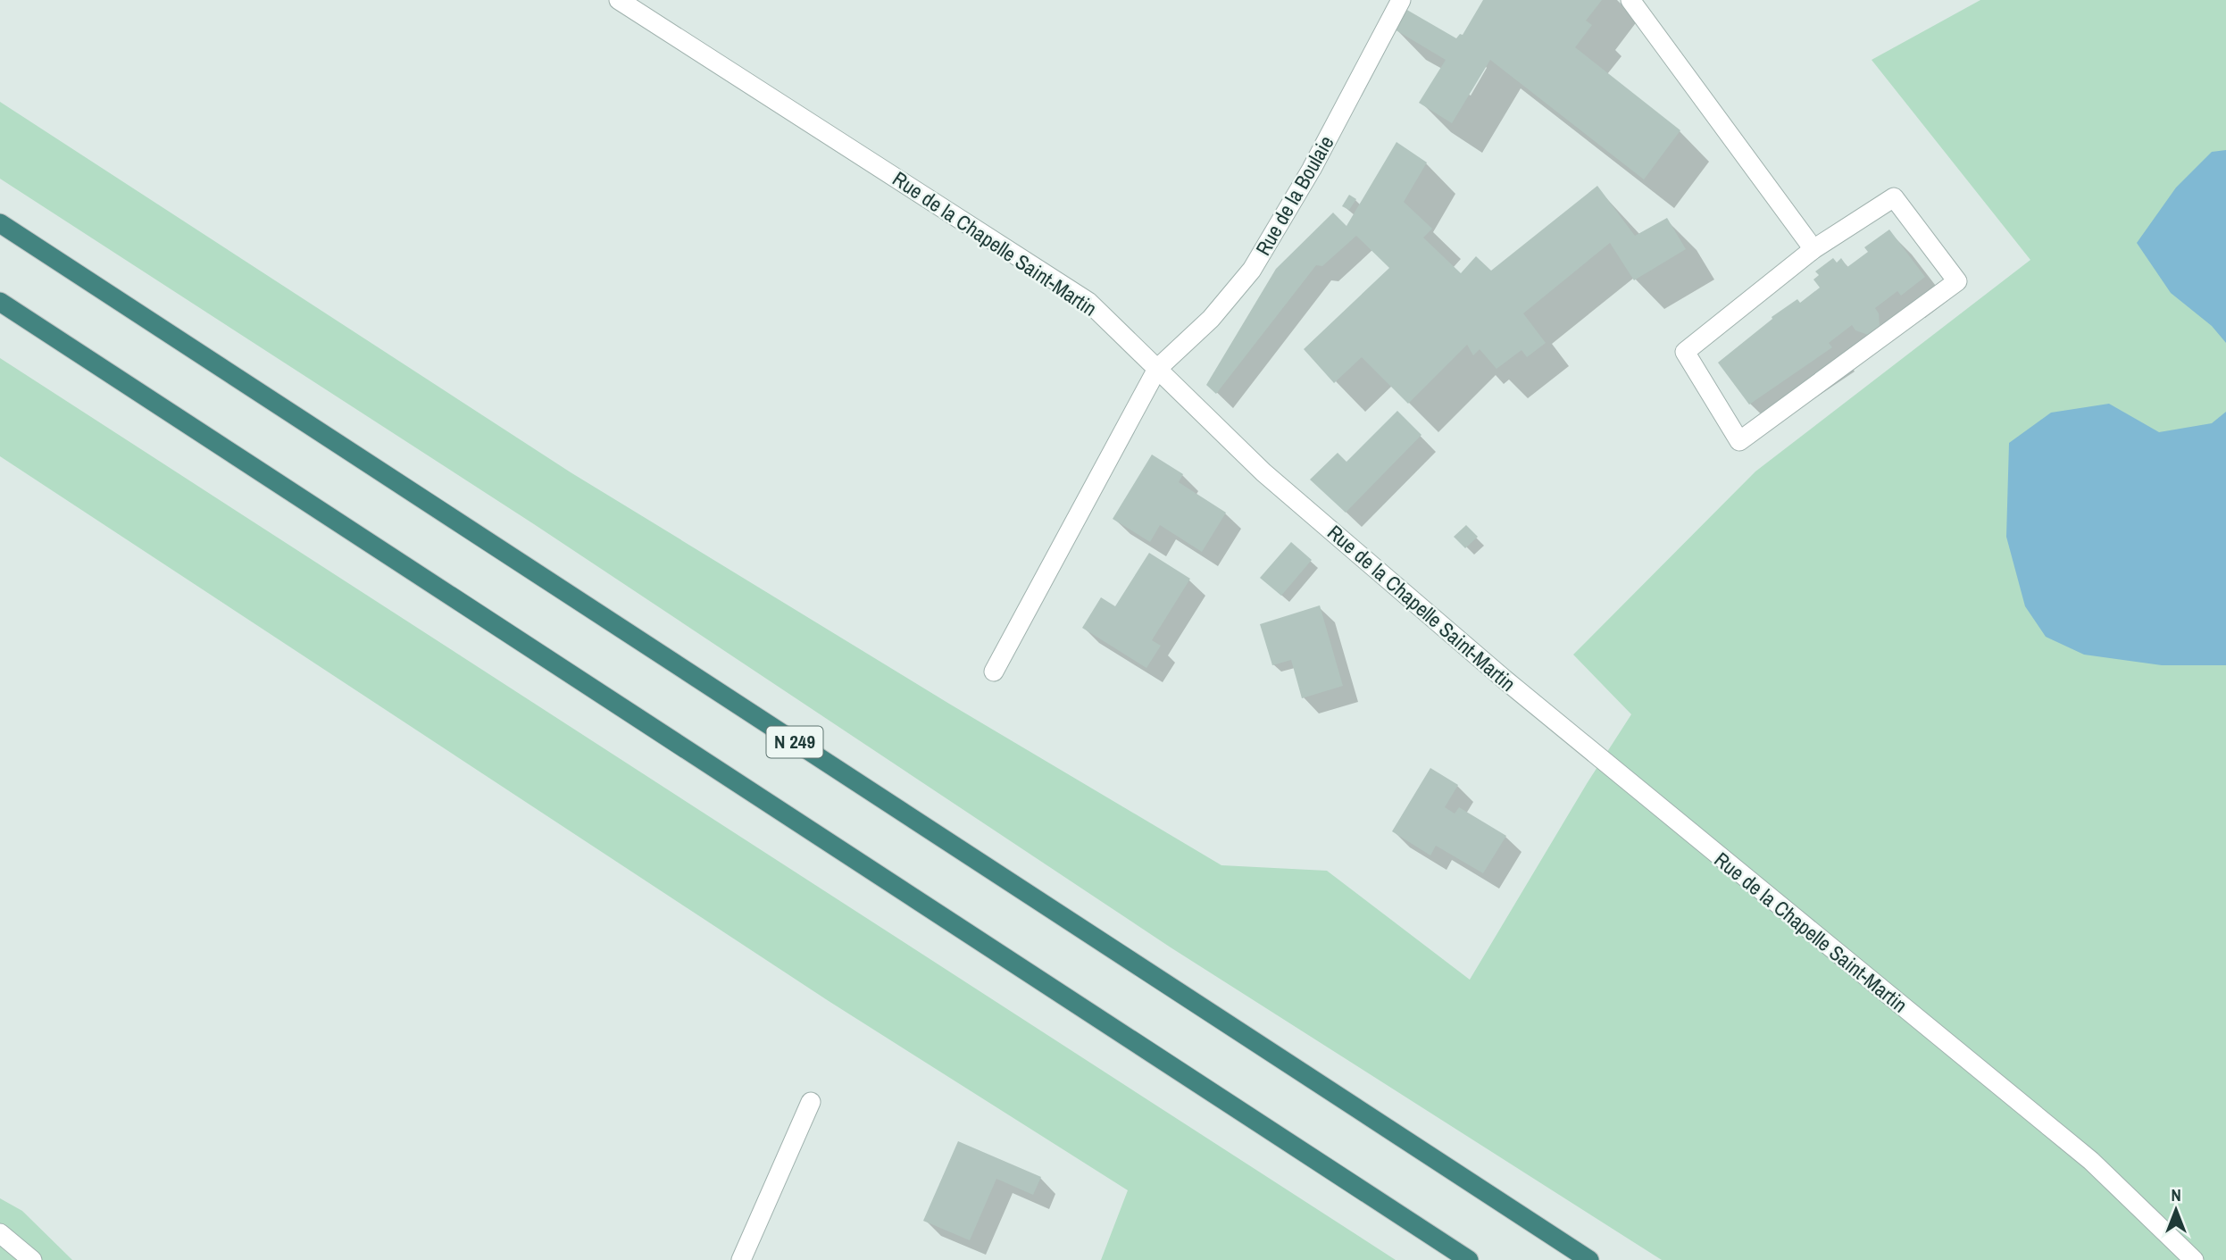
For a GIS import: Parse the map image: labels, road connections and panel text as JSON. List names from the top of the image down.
{
  "streets": {
    "highway": ["N 249"],
    "street": ["Rue de la Boulaie", "Rue de la Chapelle Saint-Martin"]
  },
  "crossings": [
    ["Rue de la Boulaie", "Rue de la Chapelle Saint-Martin"]
  ],
  "north": "top"
}
